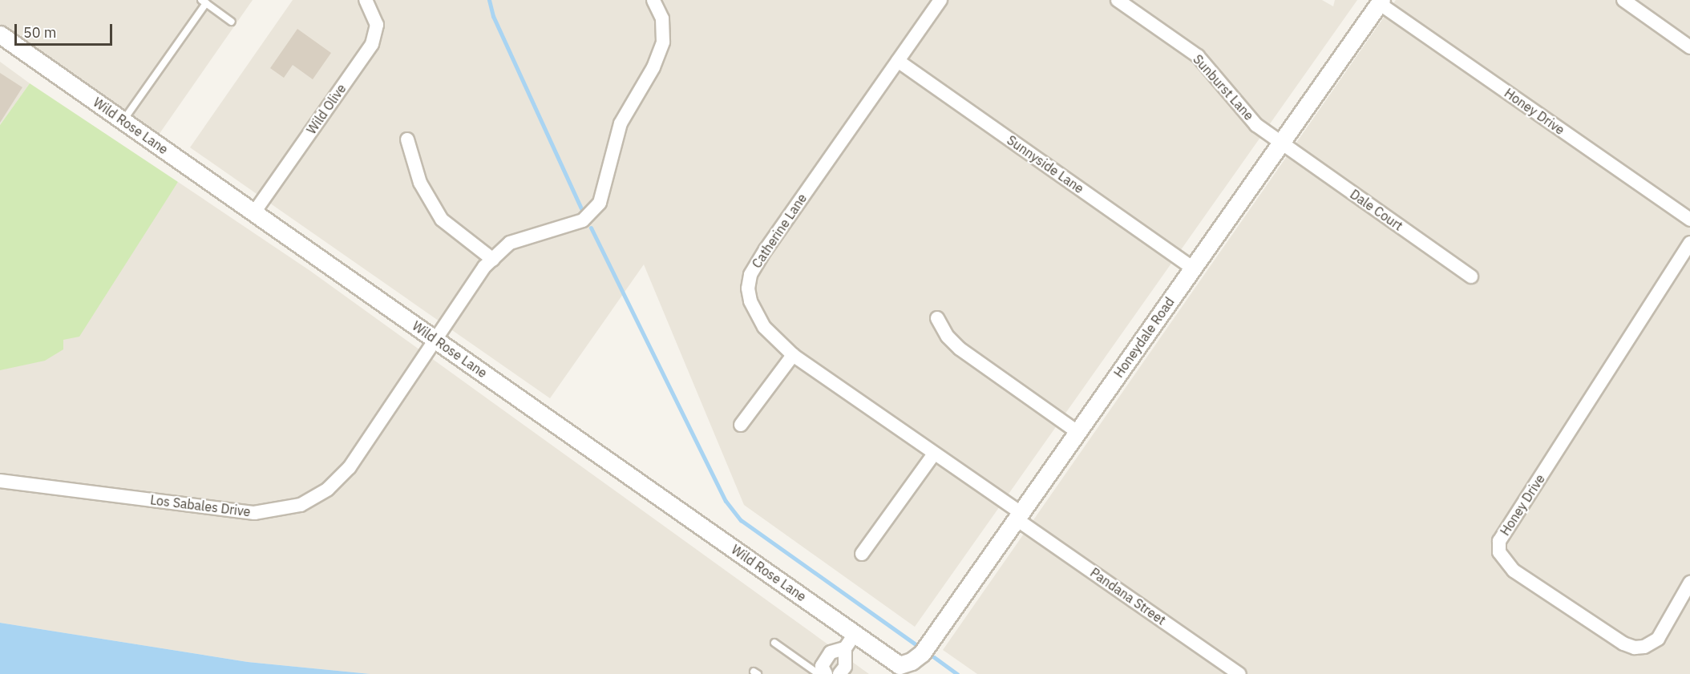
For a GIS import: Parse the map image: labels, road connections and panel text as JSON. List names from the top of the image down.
{
  "streets": {
    "street": [
      "Sunburst Lane",
      "Wild Olive",
      "Honey Drive",
      "Wild Rose Lane",
      "Sunnyside Lane",
      "Dale Court",
      "Catherine Lane",
      "Honeydale Road",
      "Los Sabales Drive",
      "Pandana Street"
    ]
  },
  "crossings": [
    ["Sunburst Lane", "Dale Court"],
    ["Sunburst Lane", "Honeydale Road"],
    ["Wild Olive", "Wild Rose Lane"],
    ["Honey Drive", "Honeydale Road"],
    ["Wild Rose Lane", "Honeydale Road"],
    ["Wild Rose Lane", "Los Sabales Drive"],
    ["Sunnyside Lane", "Catherine Lane"],
    ["Sunnyside Lane", "Honeydale Road"],
    ["Dale Court", "Honeydale Road"],
    ["Catherine Lane", "Honeydale Road"],
    ["Catherine Lane", "Pandana Street"],
    ["Honeydale Road", "Pandana Street"]
  ],
  "scale_bar": "50 m"
}
